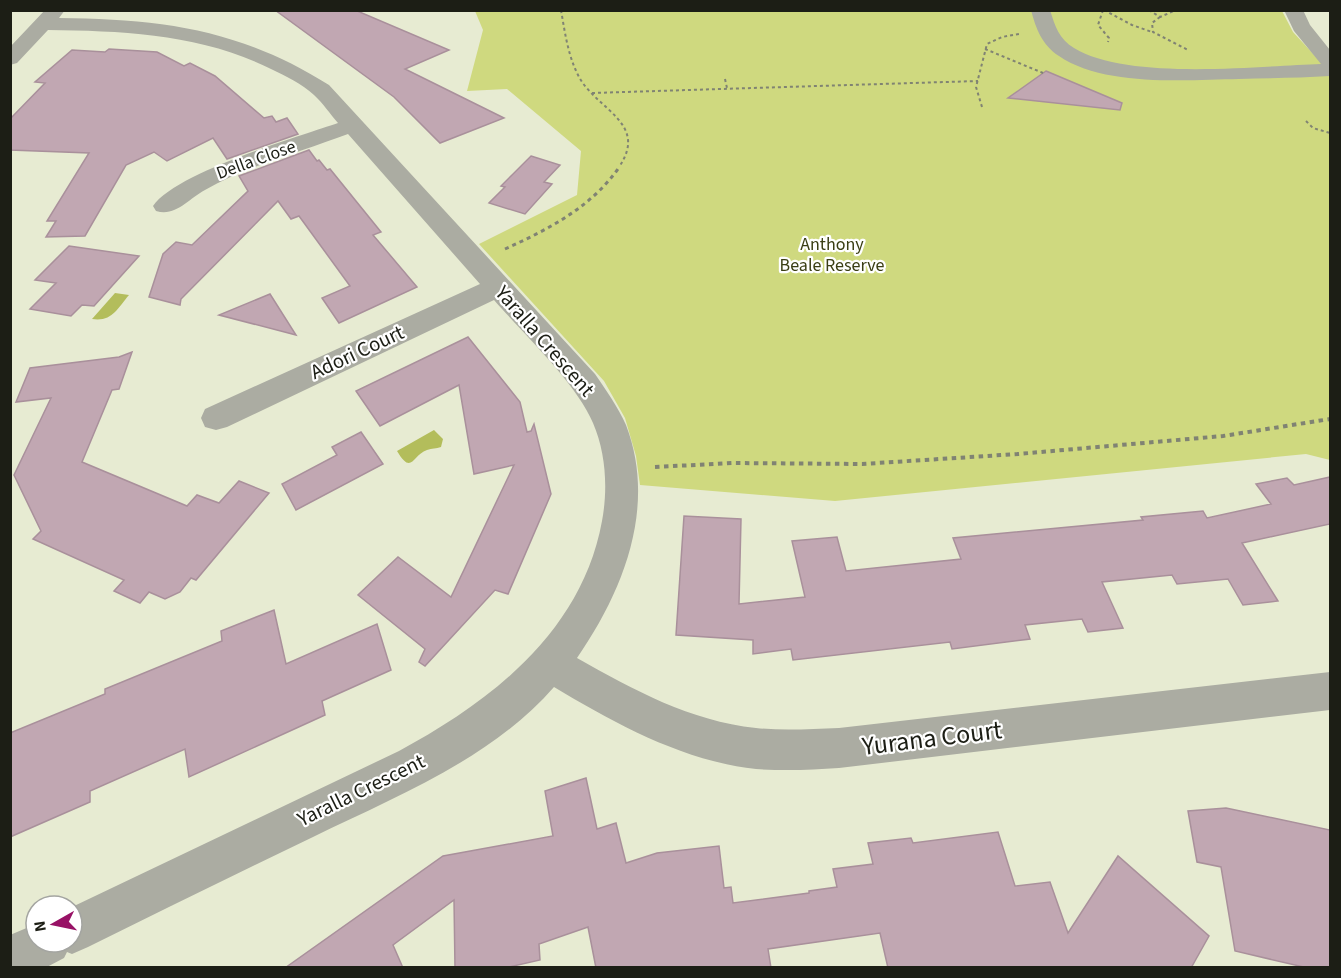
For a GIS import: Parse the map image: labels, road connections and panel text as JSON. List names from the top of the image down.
{
  "streets": {
    "street": [
      "Della Close",
      "Yaralla Crescent",
      "Adori Court",
      "Yurana Court"
    ]
  },
  "crossings": [
    ["Della Close", "Yaralla Crescent"],
    ["Yaralla Crescent", "Adori Court"],
    ["Yaralla Crescent", "Yurana Court"]
  ],
  "parks": ["Anthony Beale Reserve"],
  "north": "left"
}
